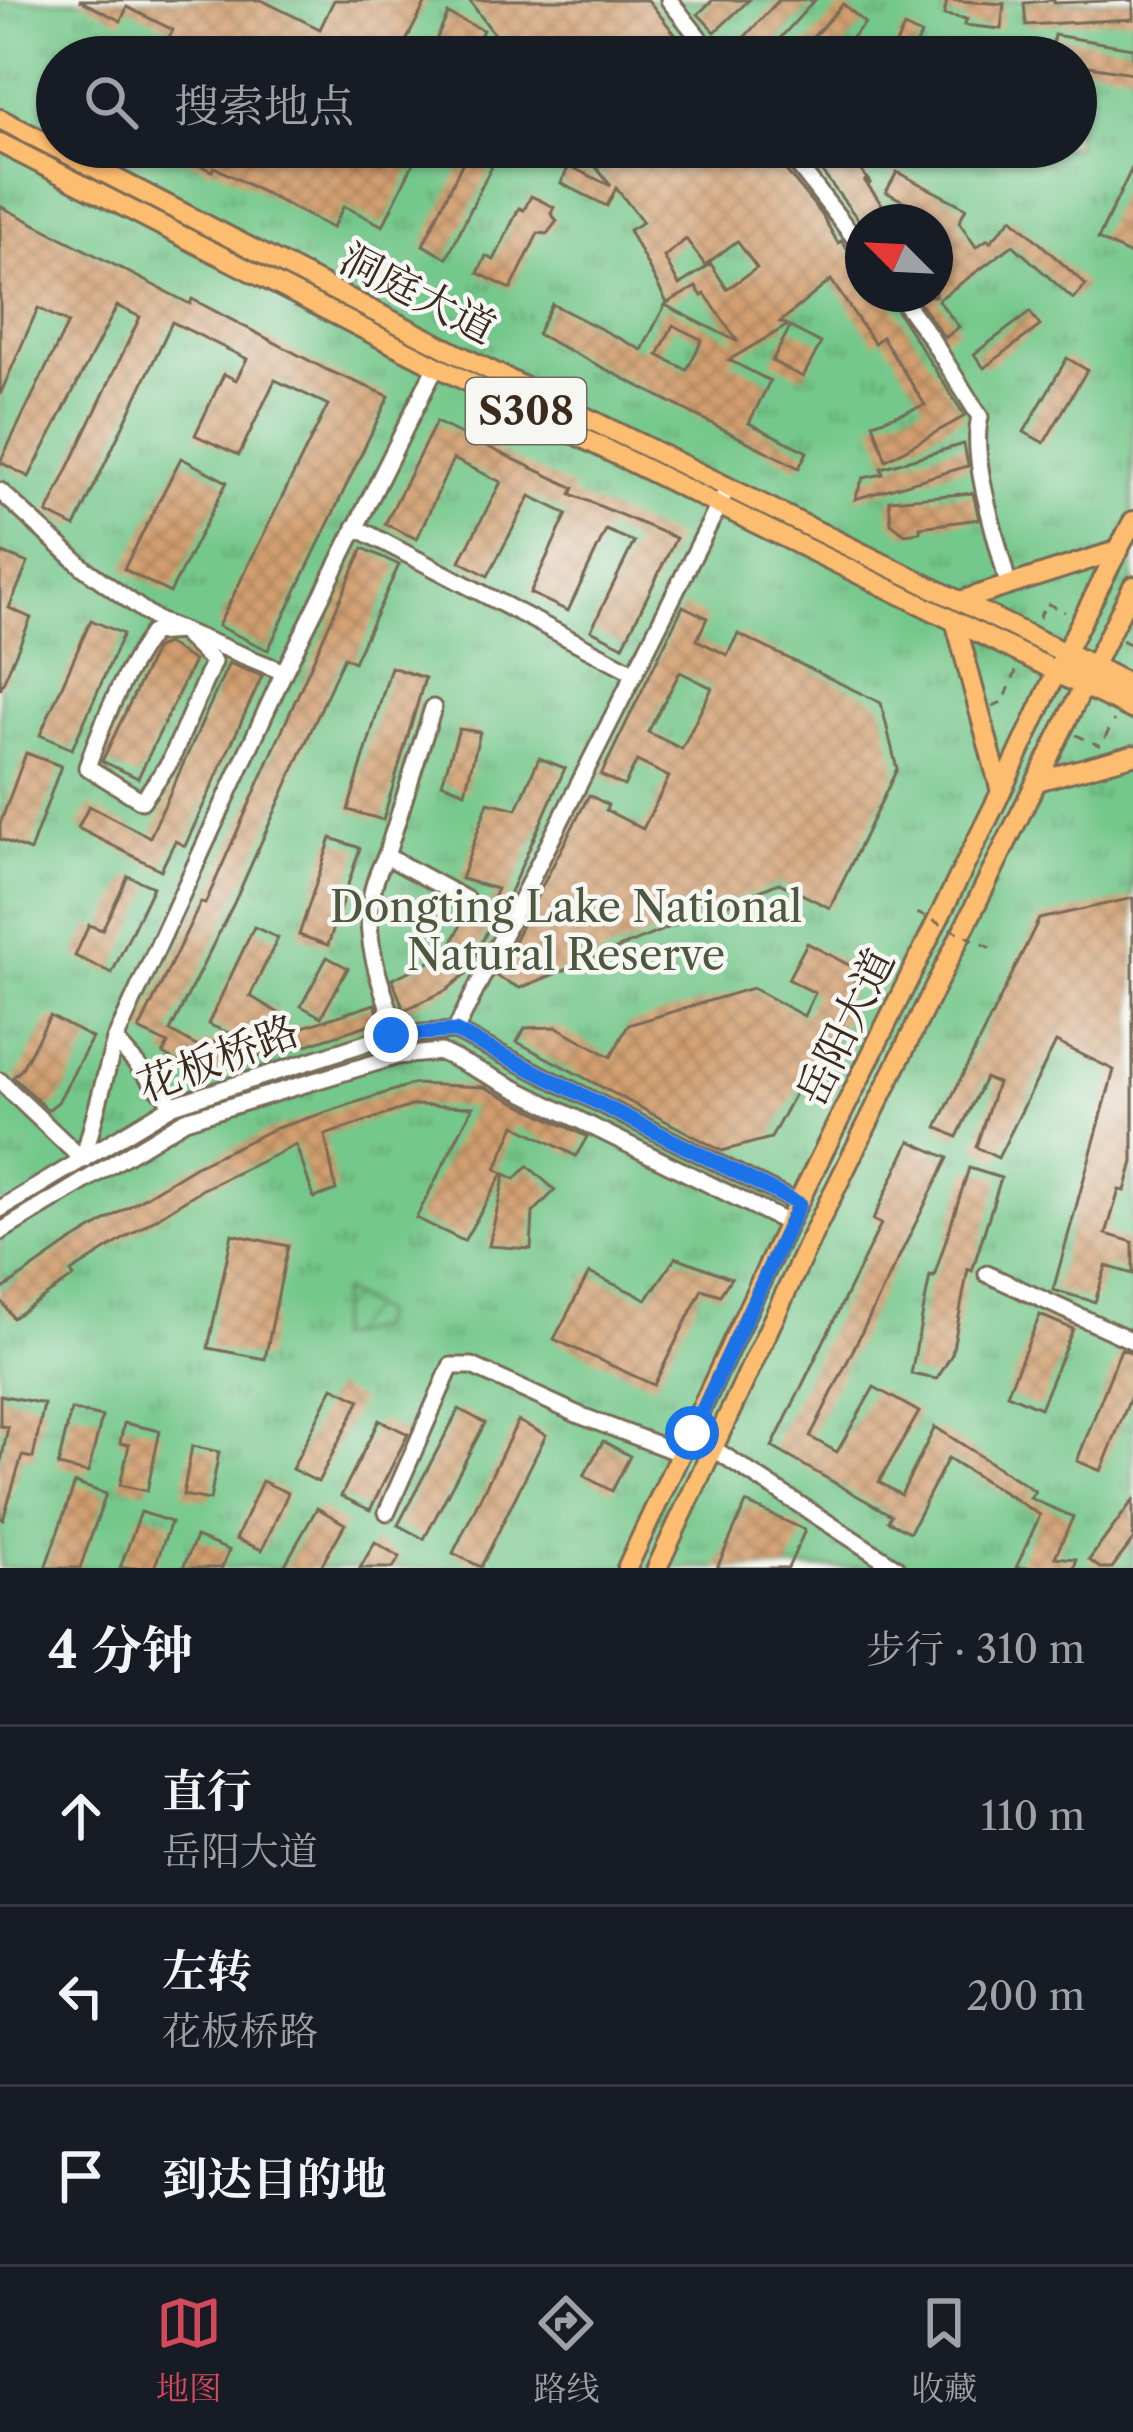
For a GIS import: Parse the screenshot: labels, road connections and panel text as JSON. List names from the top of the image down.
{
  "streets": {
    "highway": ["S308"],
    "main road": ["洞庭大道", "岳阳大道"],
    "street": ["花板桥路"]
  },
  "crossings": [
    ["洞庭大道", "S308"],
    ["洞庭大道", "岳阳大道"],
    ["S308", "岳阳大道"],
    ["岳阳大道", "花板桥路"]
  ],
  "parks": ["Dongting Lake National Natural Reserve"],
  "north": "top left",
  "page": {
    "search": "搜索地点",
    "heading": ["4 分钟", "步行 · 310 m"],
    "list": [
      ["直行", "岳阳大道", "110 m"],
      ["左转", "花板桥路", "200 m"],
      "到达目的地"
    ],
    "nav": ["地图", "路线", "收藏"]
  }
}
